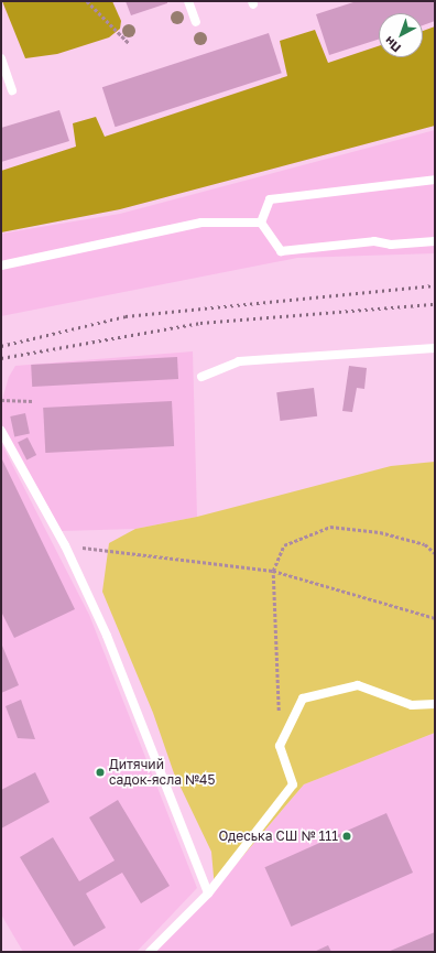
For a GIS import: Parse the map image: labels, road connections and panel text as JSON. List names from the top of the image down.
{
  "places": ["Дитячий садок-ясла №45", "Одеська СШ № 111"],
  "north": "bottom left"
}
